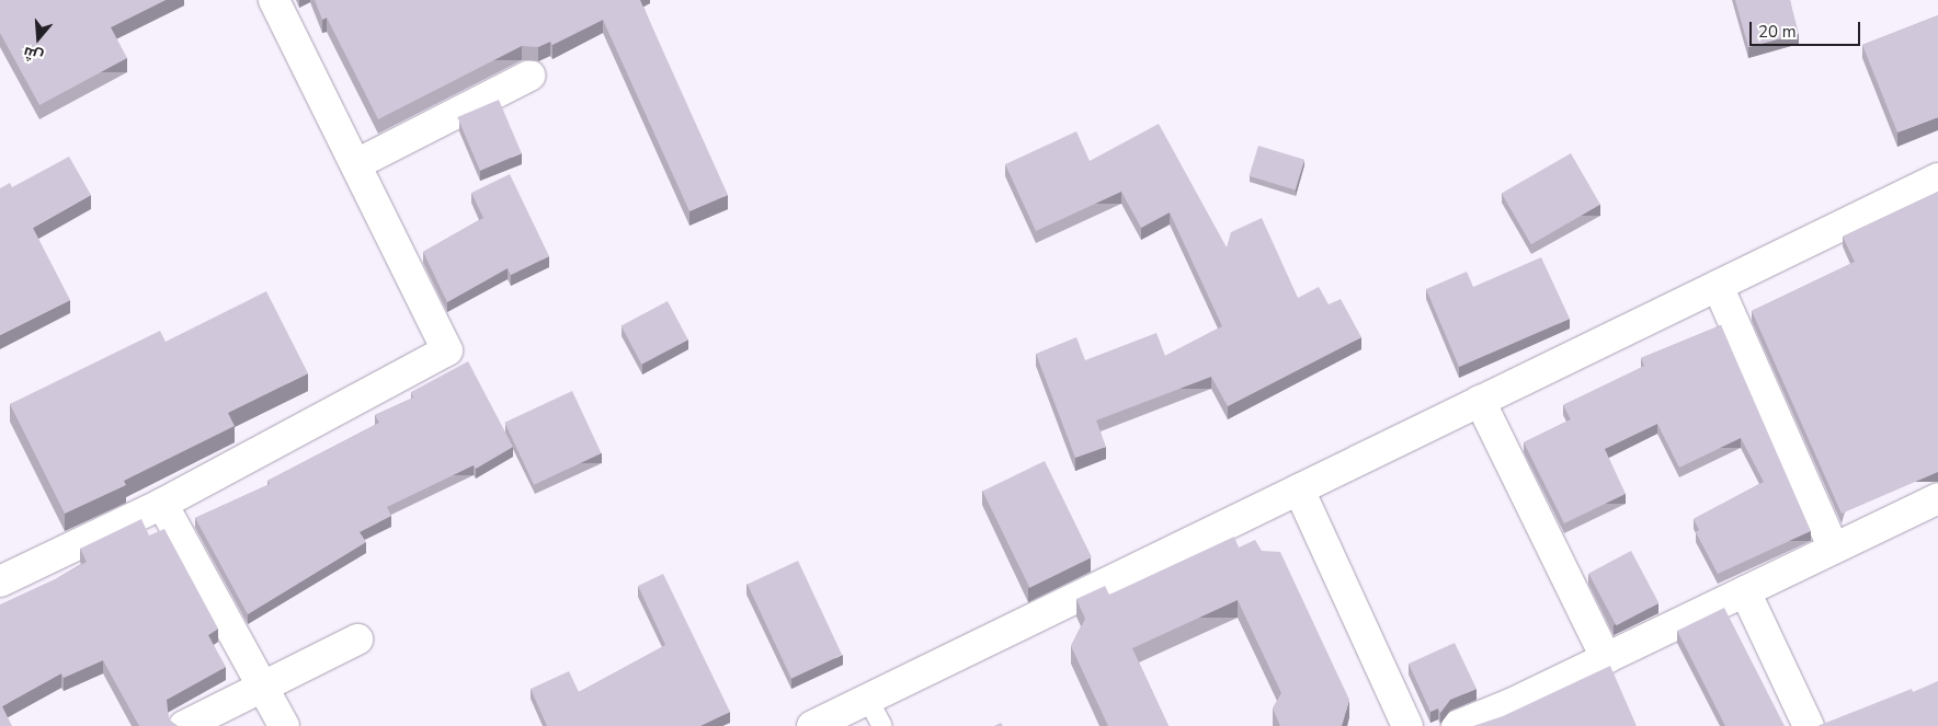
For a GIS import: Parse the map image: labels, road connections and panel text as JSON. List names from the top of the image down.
{
  "scale_bar": "20 m",
  "north": "bottom"
}
